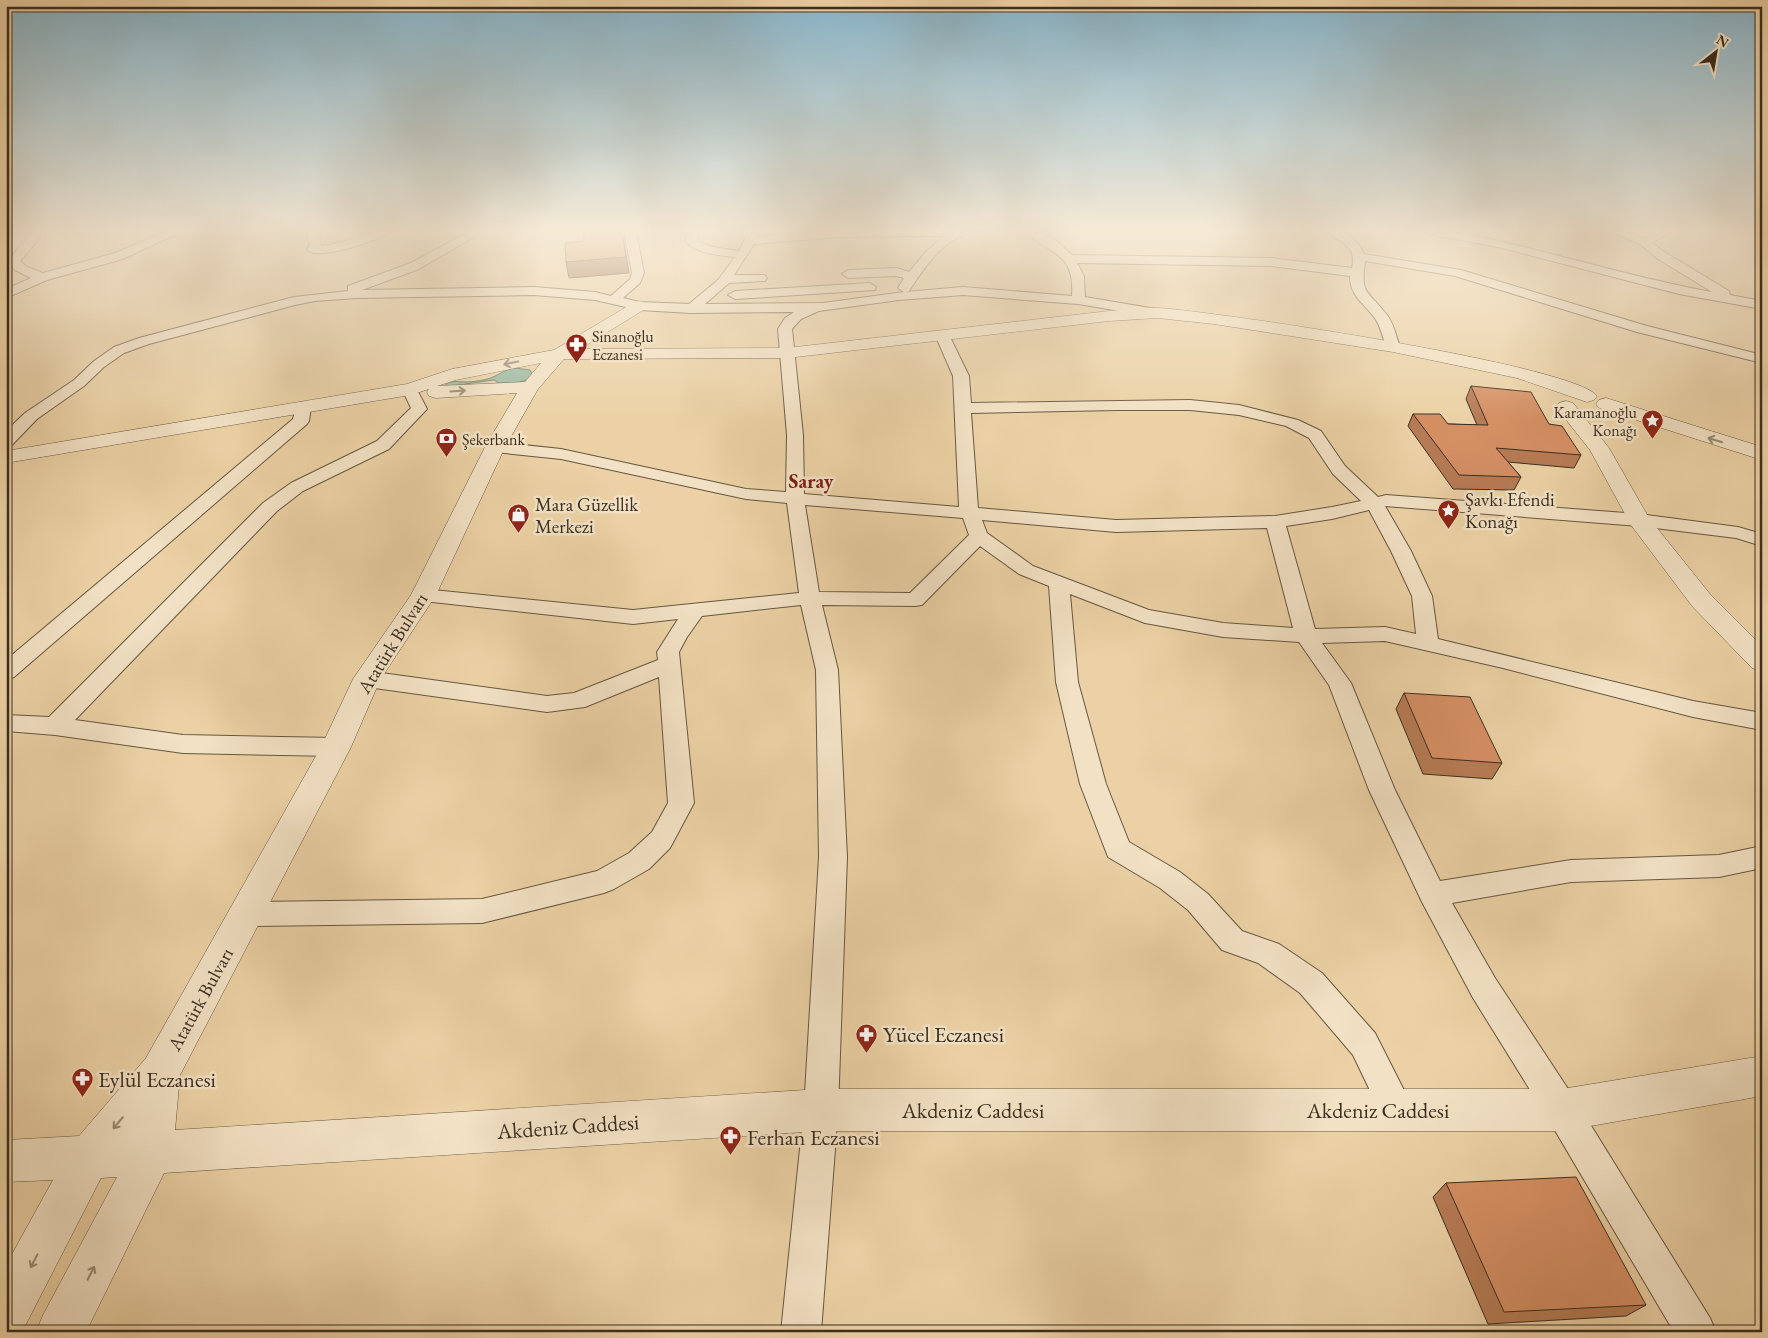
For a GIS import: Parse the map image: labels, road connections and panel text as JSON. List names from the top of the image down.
{
  "streets": {
    "street": ["Atatürk Bulvarı", "Akdeniz Caddesi"]
  },
  "districts": ["Saray"],
  "places": {
    "pharmacy": [
      "Sinanoğlu Eczanesi",
      "Yücel Eczanesi",
      "Eylül Eczanesi",
      "Ferhan Eczanesi"
    ],
    "place": ["Karamanoğlu Konağı", "Şavkı Efendi Konağı"],
    "bank": ["Şekerbank"],
    "shop": ["Mara Güzellik Merkezi"]
  },
  "north": "top right"
}
